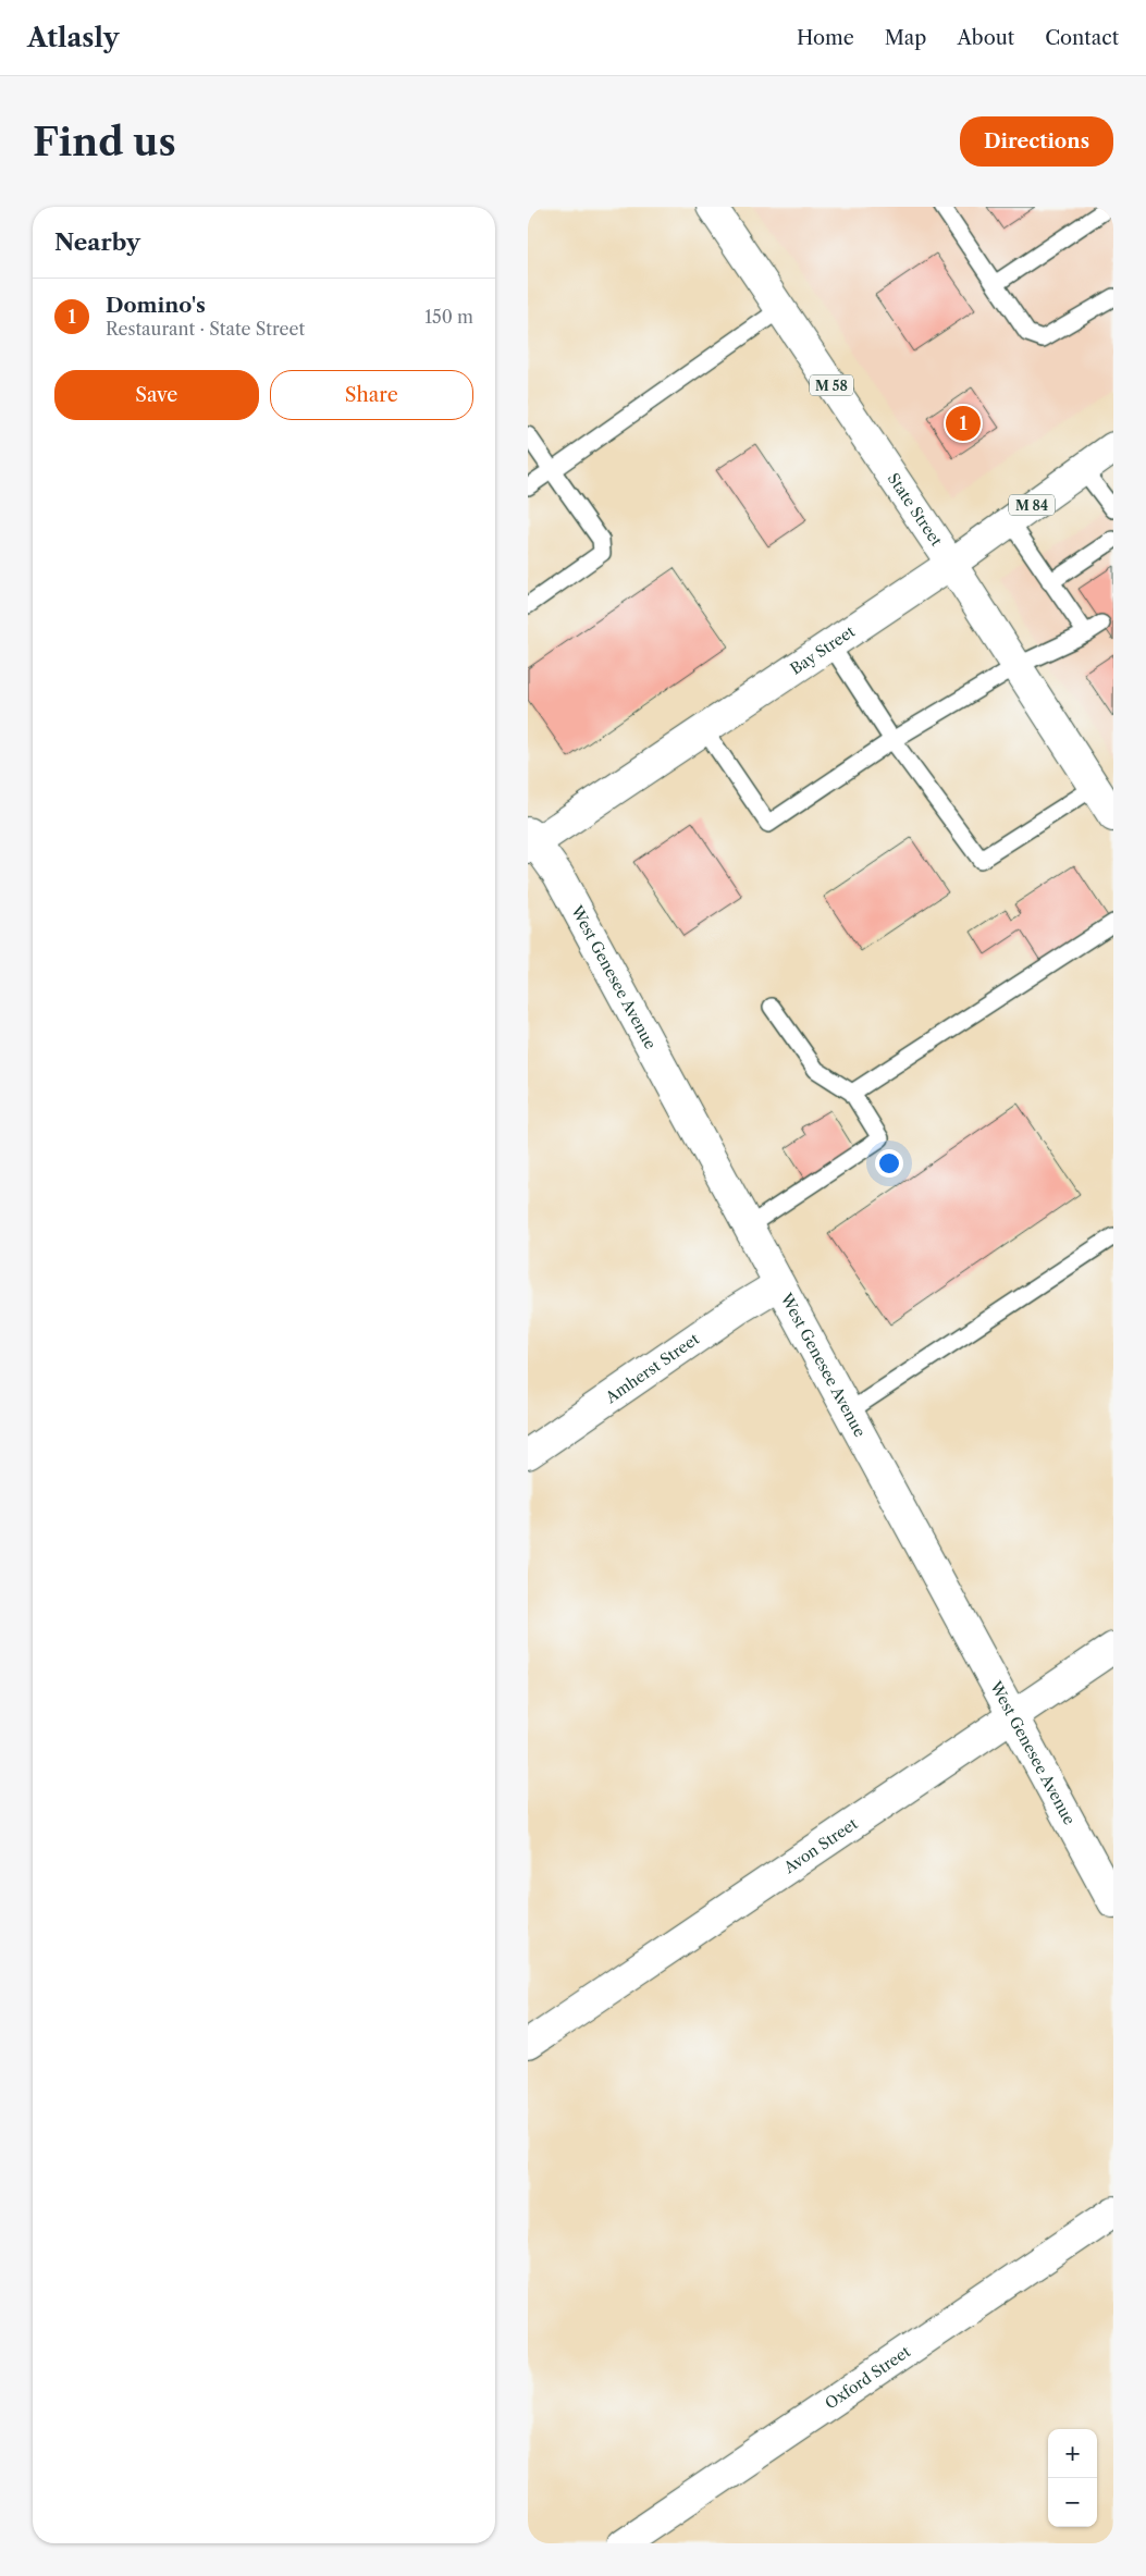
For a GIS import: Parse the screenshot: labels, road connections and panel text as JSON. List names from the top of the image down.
{
  "streets": {
    "street": [
      "M 58",
      "M 84",
      "State Street",
      "Bay Street",
      "West Genesee Avenue",
      "Amherst Street",
      "Avon Street",
      "Oxford Street"
    ]
  },
  "crossings": [
    ["State Street", "Bay Street"],
    ["Bay Street", "West Genesee Avenue"],
    ["West Genesee Avenue", "Amherst Street"],
    ["West Genesee Avenue", "Avon Street"]
  ],
  "page": {
    "header": "Atlasly",
    "nav": [
      "Home",
      "Map",
      "About",
      "Contact"
    ],
    "buttons": [
      "Directions",
      ["Save", "Share"]
    ],
    "title": "Find us",
    "heading": "Nearby",
    "list": [
      {
        "mark": "1",
        "name": "Domino's",
        "note": "Restaurant · State Street",
        "value": "150 m"
      }
    ],
    "pins": "1",
    "map_buttons": ["+", "−"]
  }
}
